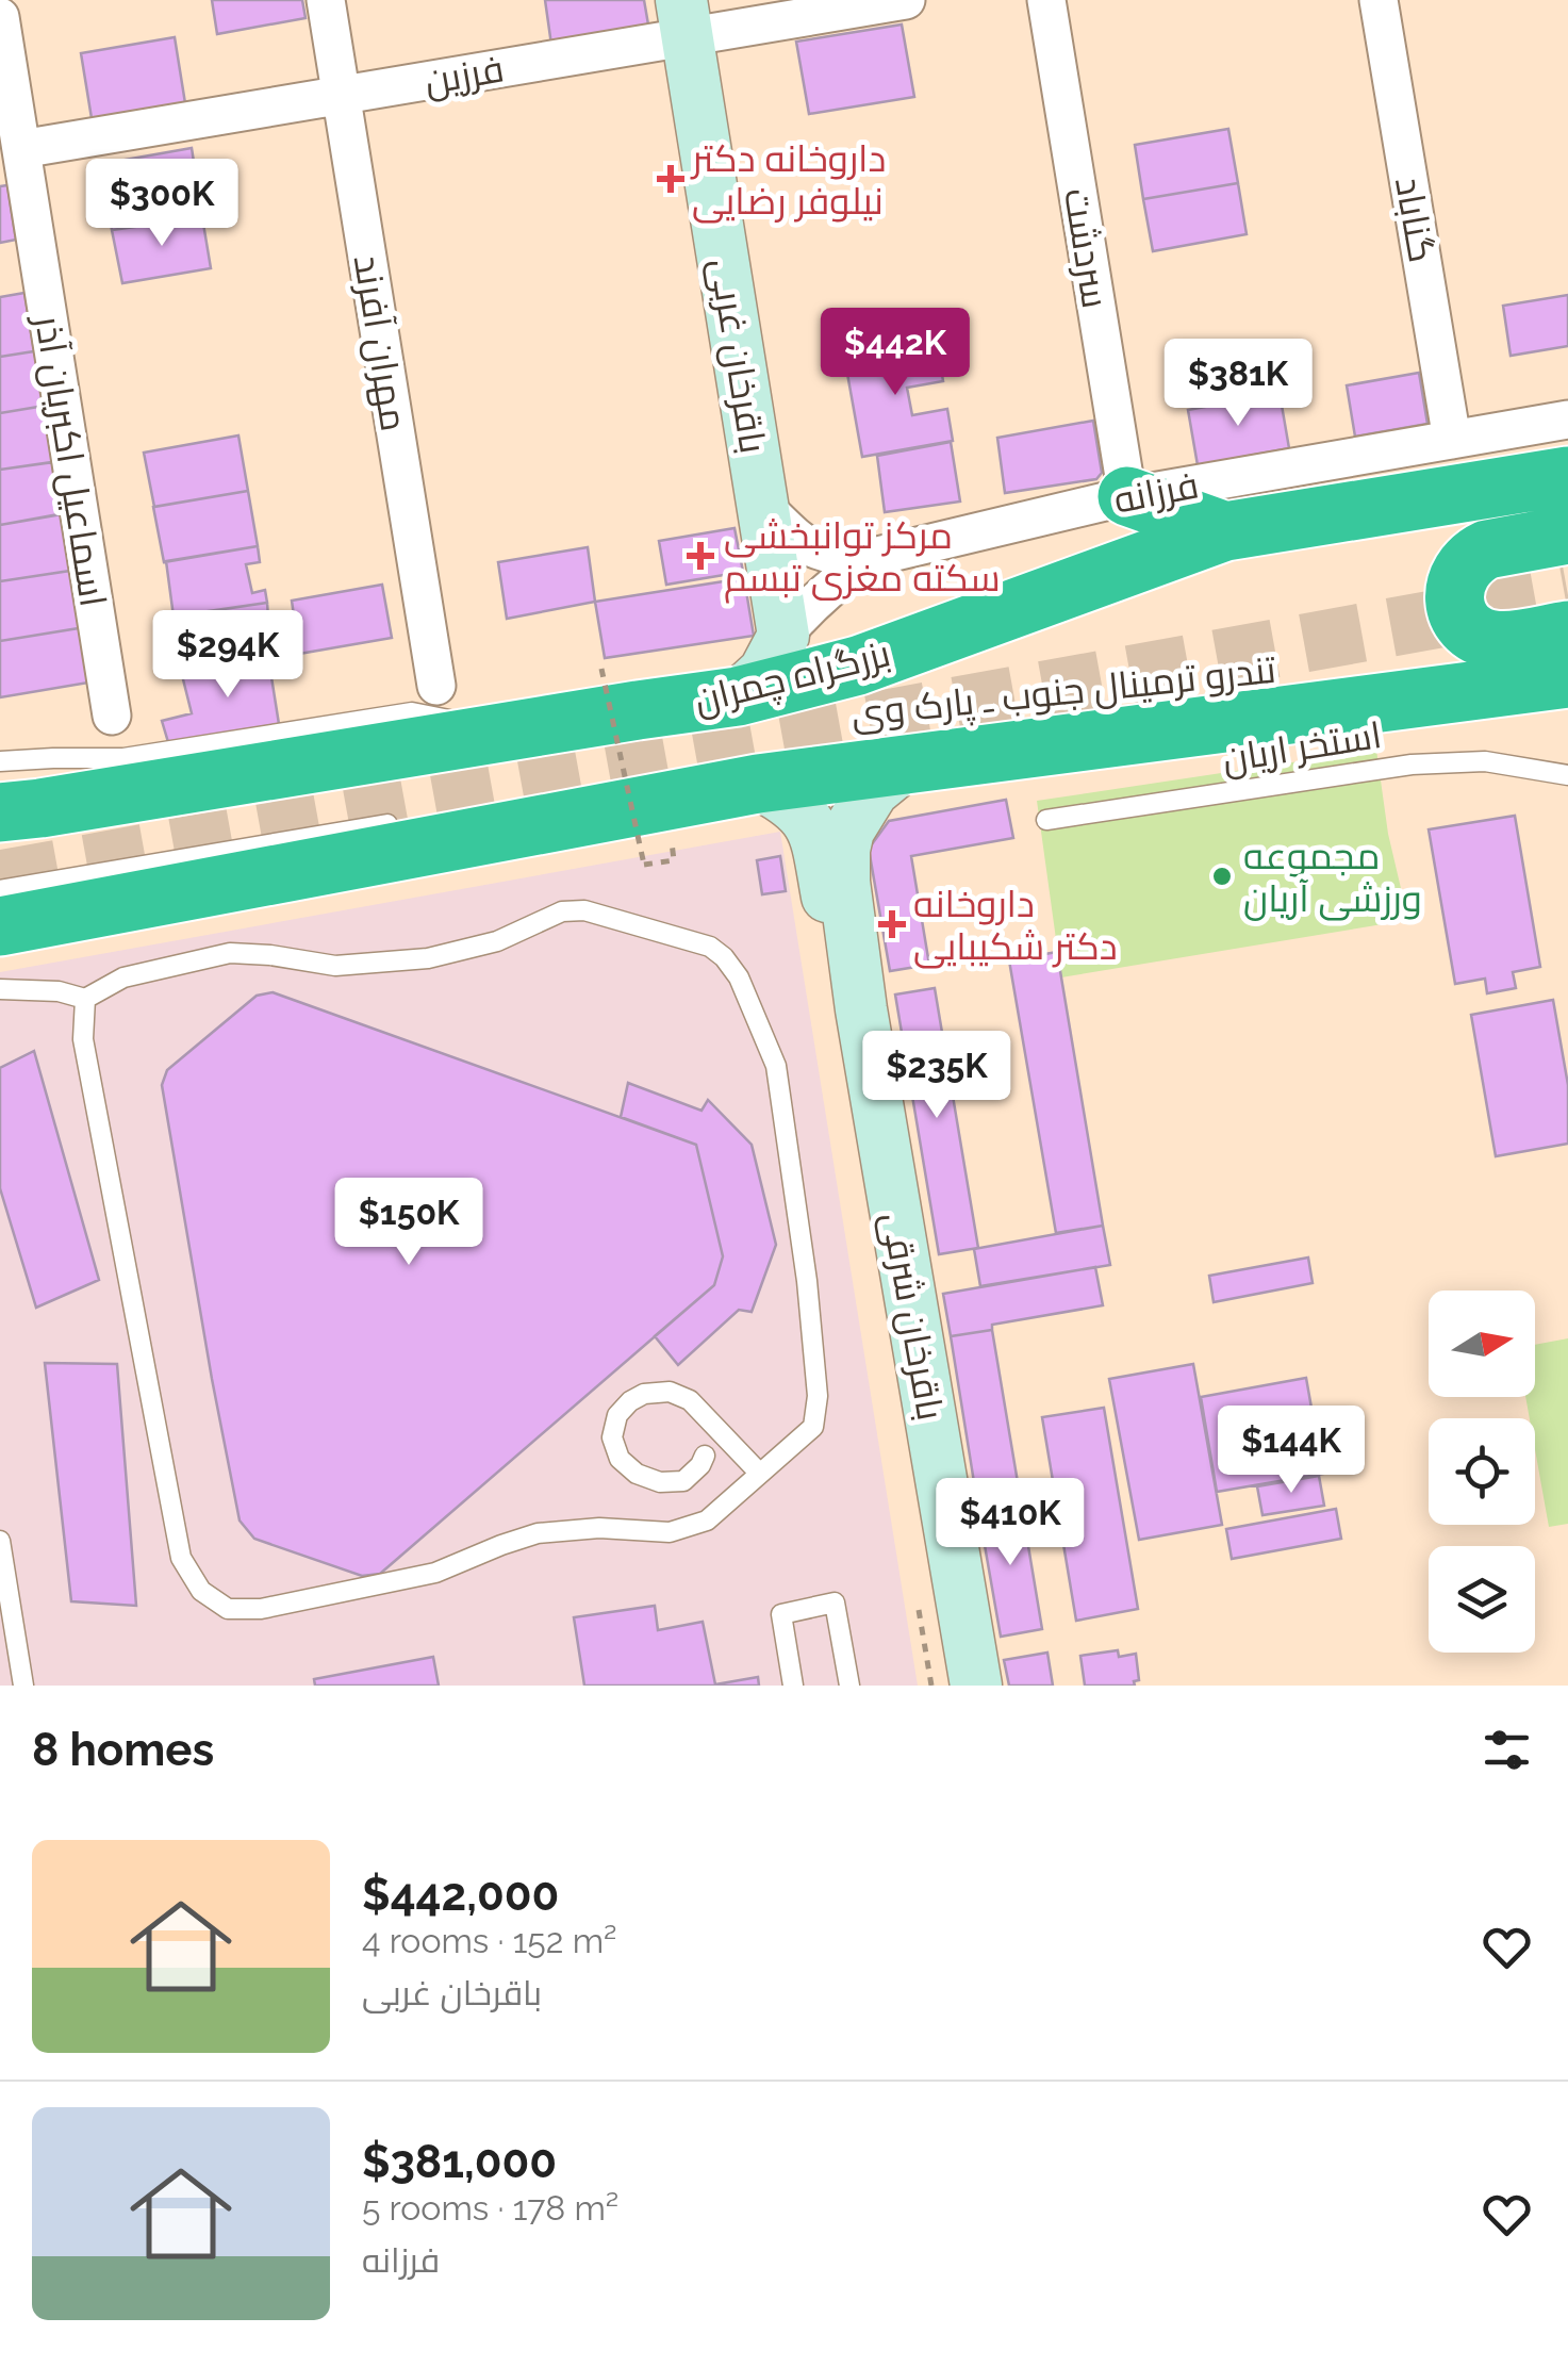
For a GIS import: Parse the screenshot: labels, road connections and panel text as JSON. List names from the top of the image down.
{
  "streets": {
    "highway": ["بزرگراه چمران"],
    "street": [
      "فرزین",
      "گناباد",
      "سردشت",
      "مهران آفرند",
      "باقرخان غربی",
      "اسماعیل اکبریان آذر",
      "فرزانه",
      "باقرخان شرقی"
    ],
    "lane": ["تندرو ترمینال جنوب ـ پارک وی", "استخر اریان"]
  },
  "crossings": [
    ["فرزین", "مهران آفرند"],
    ["فرزین", "باقرخان غربی"],
    ["فرزین", "اسماعیل اکبریان آذر"],
    ["گناباد", "فرزانه"],
    ["سردشت", "فرزانه"],
    ["باقرخان غربی", "فرزانه"]
  ],
  "places": {
    "health": ["داروخانه دکتر نیلوفر رضایی", "مرکز توانبخشی سکته مغزی تبسم", "داروخانه دکتر شکیبایی"],
    "other": ["مجموعه ورزشی آریان"]
  },
  "north": "right",
  "page": {
    "price": [
      "$300K",
      "$442K",
      "$381K",
      "$294K",
      "$235K",
      "$150K",
      "$144K",
      "$410K"
    ],
    "heading": "8 homes",
    "list": [
      {
        "name": "$442,000",
        "note": "4 rooms · 152 m² · باقرخان غربی"
      },
      {
        "name": "$381,000",
        "note": "5 rooms · 178 m² · فرزانه"
      }
    ]
  }
}
